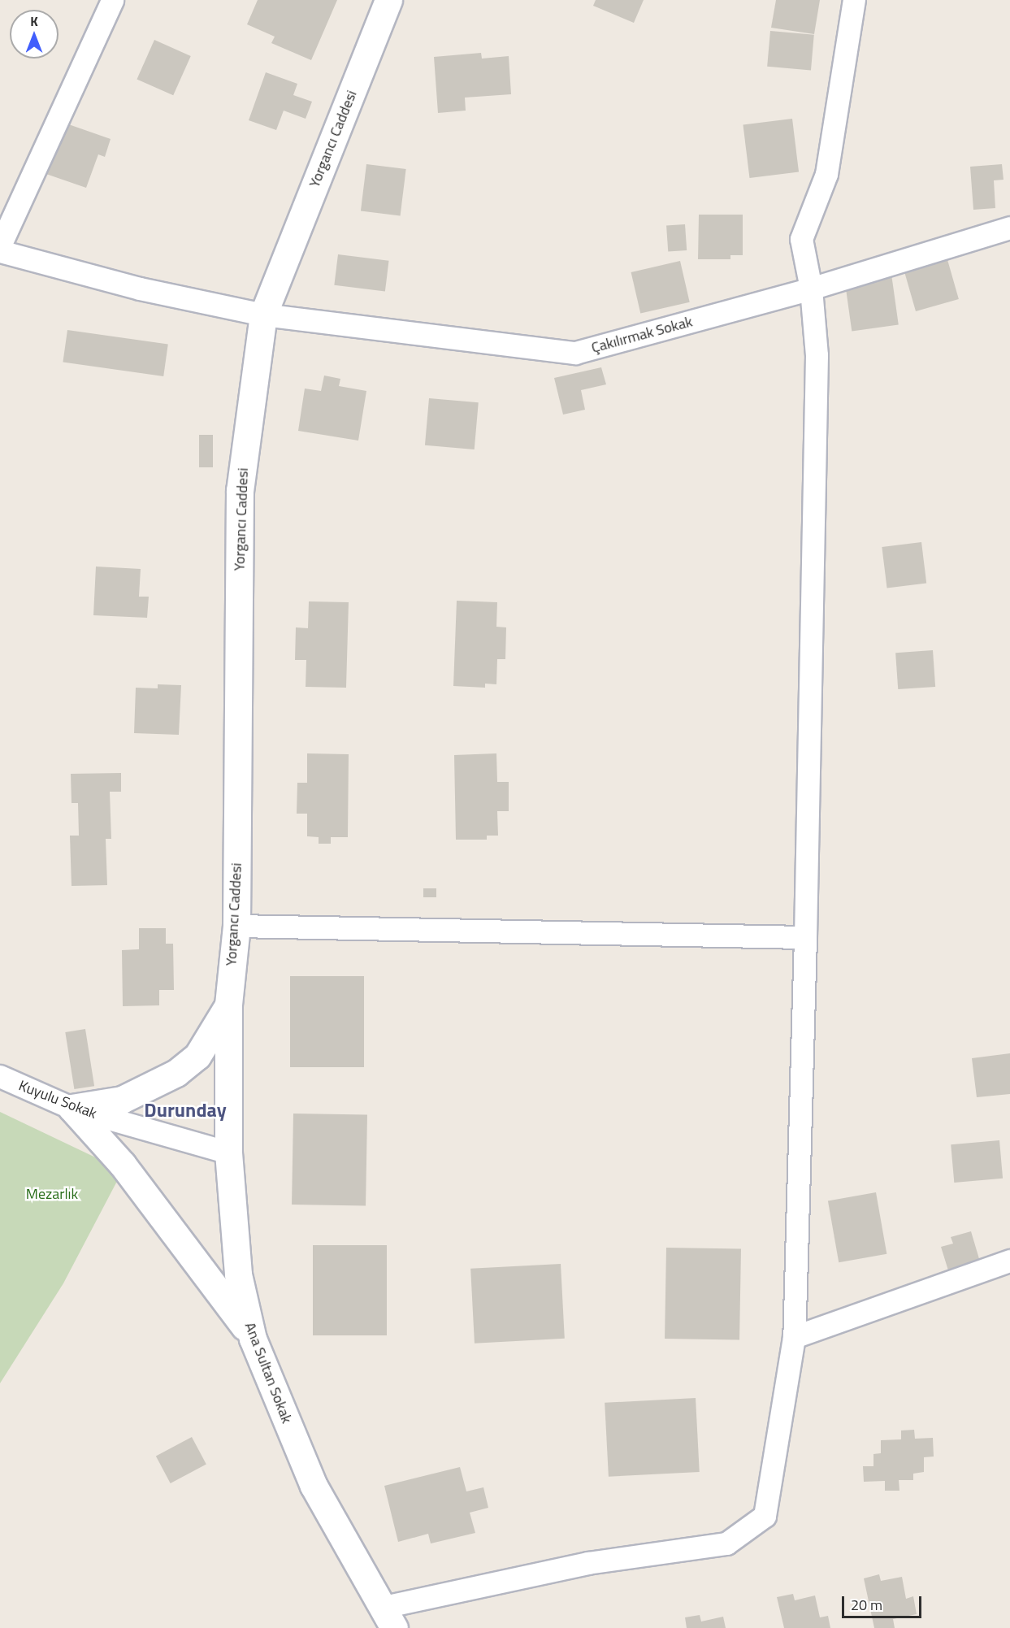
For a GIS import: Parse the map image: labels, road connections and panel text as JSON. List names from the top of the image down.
{
  "streets": {
    "street": [
      "Yorgancı Caddesi",
      "Çakılırmak Sokak",
      "Kuyulu Sokak",
      "Ana Sultan Sokak"
    ]
  },
  "crossings": [
    ["Yorgancı Caddesi", "Çakılırmak Sokak"],
    ["Yorgancı Caddesi", "Ana Sultan Sokak"],
    ["Kuyulu Sokak", "Ana Sultan Sokak"]
  ],
  "districts": ["Durunday"],
  "parks": ["Mezarlık"],
  "scale_bar": "20 m",
  "north": "top"
}
